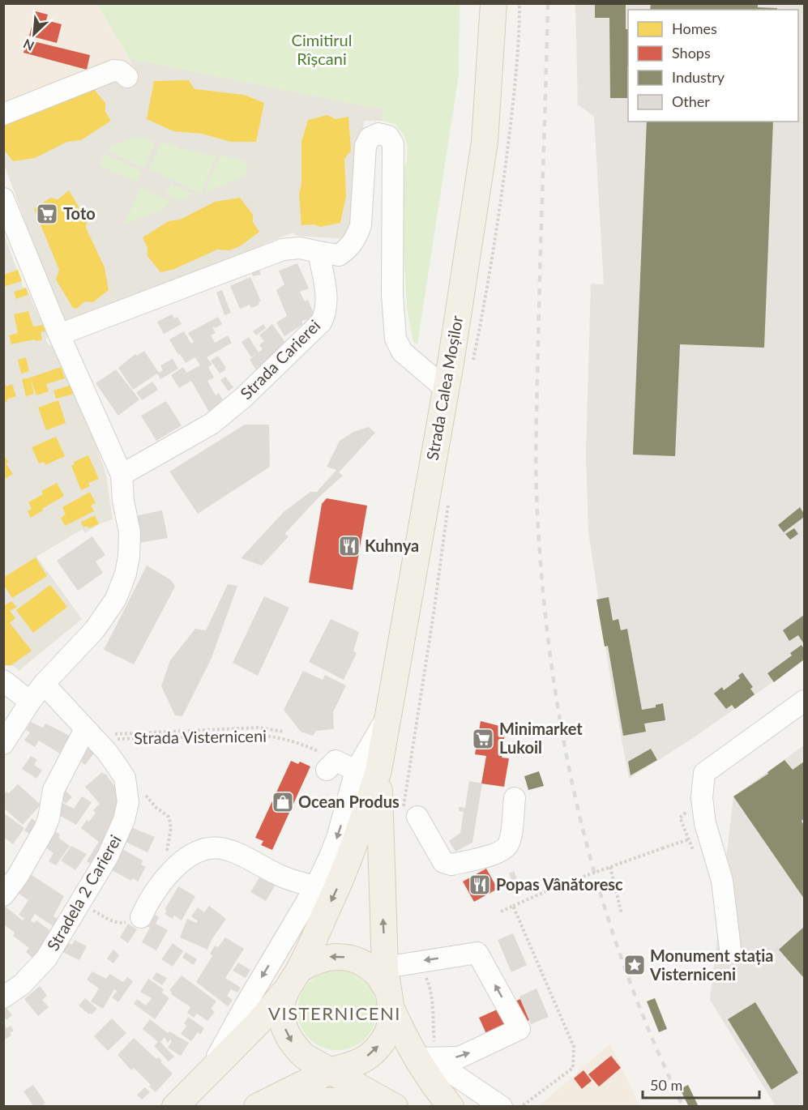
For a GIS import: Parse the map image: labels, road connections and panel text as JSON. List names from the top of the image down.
{
  "streets": {
    "main road": ["Strada Calea Moșilor"],
    "street": ["Strada Carierei", "Stradela 2 Carierei"],
    "path": ["Strada Visterniceni"]
  },
  "crossings": [
    ["Strada Visterniceni", "Stradela 2 Carierei"]
  ],
  "districts": ["VISTERNICENI"],
  "parks": ["Cimitirul Rîșcani"],
  "places": {
    "supermarket": ["Toto", "Minimarket Lukoil"],
    "restaurant": ["Kuhnya", "Popas Vânătoresc"],
    "shop": ["Ocean Produs"],
    "place": ["Monument stația Visterniceni"]
  },
  "legend": [
    "Homes",
    "Shops",
    "Industry",
    "Other"
  ],
  "scale_bar": "50 m",
  "north": "bottom left"
}
